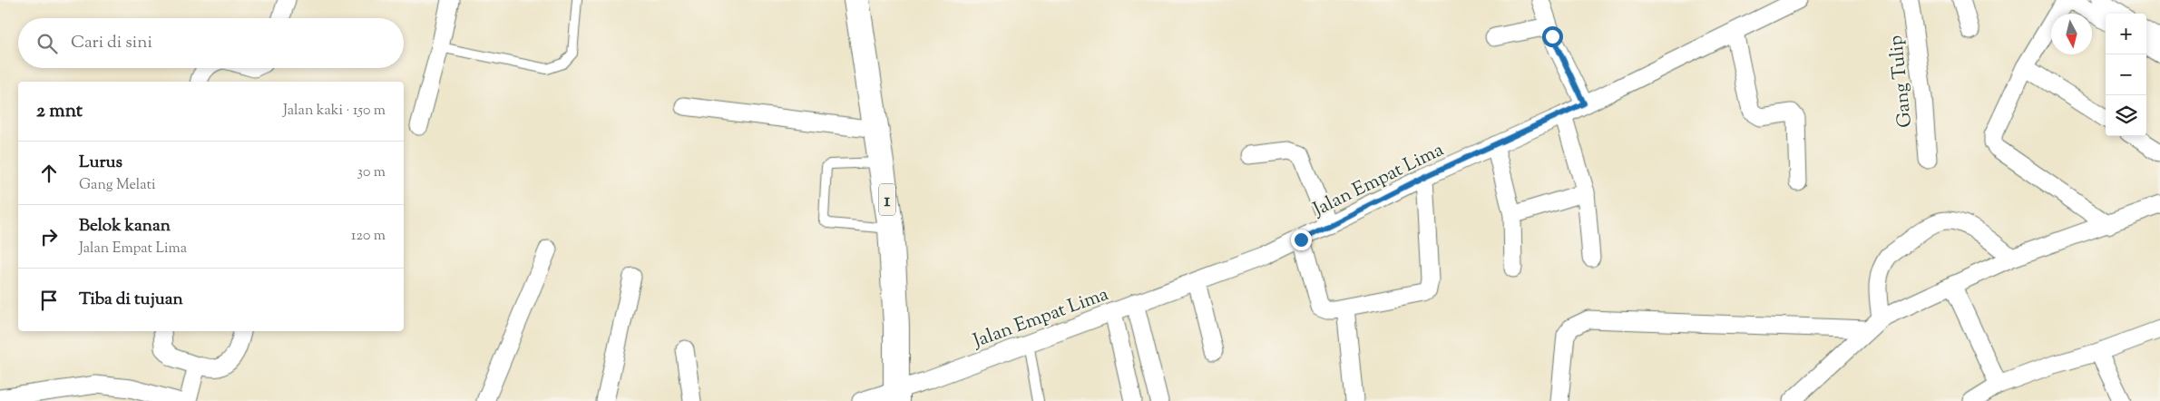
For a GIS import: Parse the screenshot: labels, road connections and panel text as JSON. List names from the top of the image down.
{
  "streets": {
    "highway": ["1"],
    "street": ["Gang Tulip", "Jalan Empat Lima"]
  },
  "crossings": [
    ["Jalan Empat Lima", "1"]
  ],
  "north": "bottom",
  "page": {
    "map_buttons": ["+", "−"],
    "search": "Cari di sini",
    "heading": ["2 mnt", "Jalan kaki · 150 m"],
    "list": [
      ["Lurus", "Gang Melati", "30 m"],
      ["Belok kanan", "Jalan Empat Lima", "120 m"],
      "Tiba di tujuan"
    ]
  }
}
